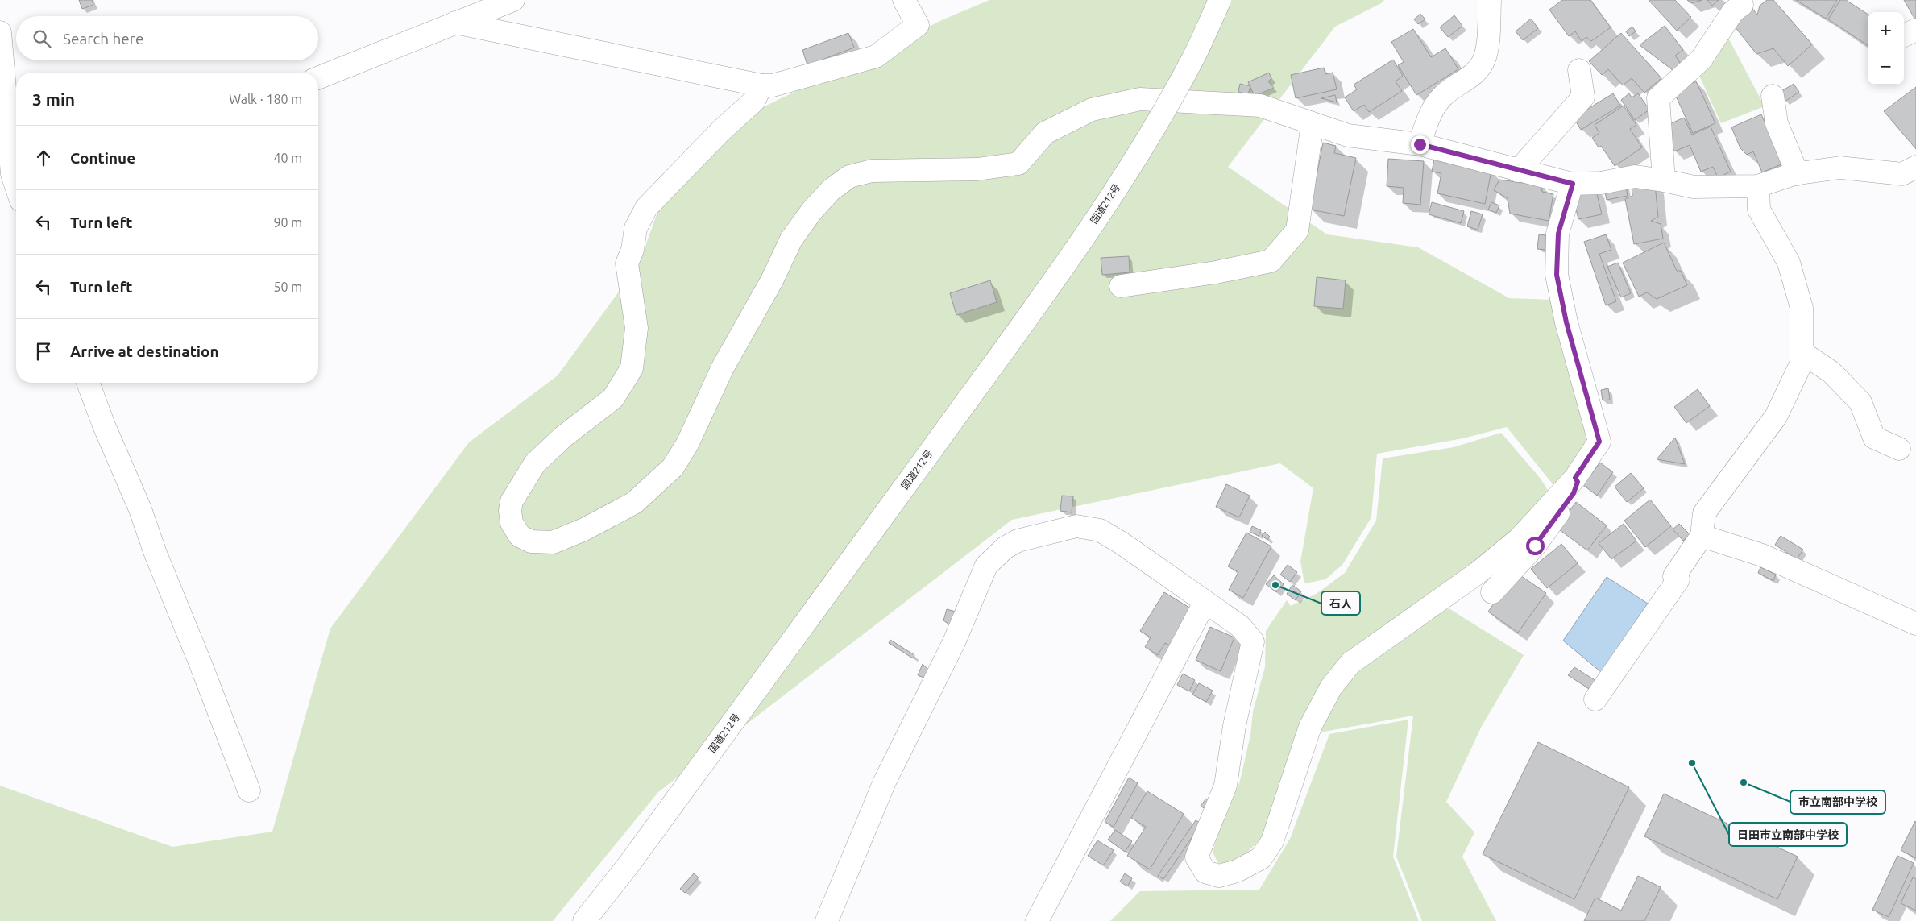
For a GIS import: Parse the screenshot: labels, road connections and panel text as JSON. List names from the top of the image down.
{
  "streets": {
    "main road": ["国道212号"]
  },
  "places": ["石人", "日田市立南部中学校", "市立南部中学校"],
  "page": {
    "map_buttons": ["+", "−"],
    "search": "Search here",
    "heading": ["3 min", "Walk · 180 m"],
    "list": [
      ["Continue", "40 m"],
      ["Turn left", "90 m"],
      ["Turn left", "50 m"],
      "Arrive at destination"
    ]
  }
}
